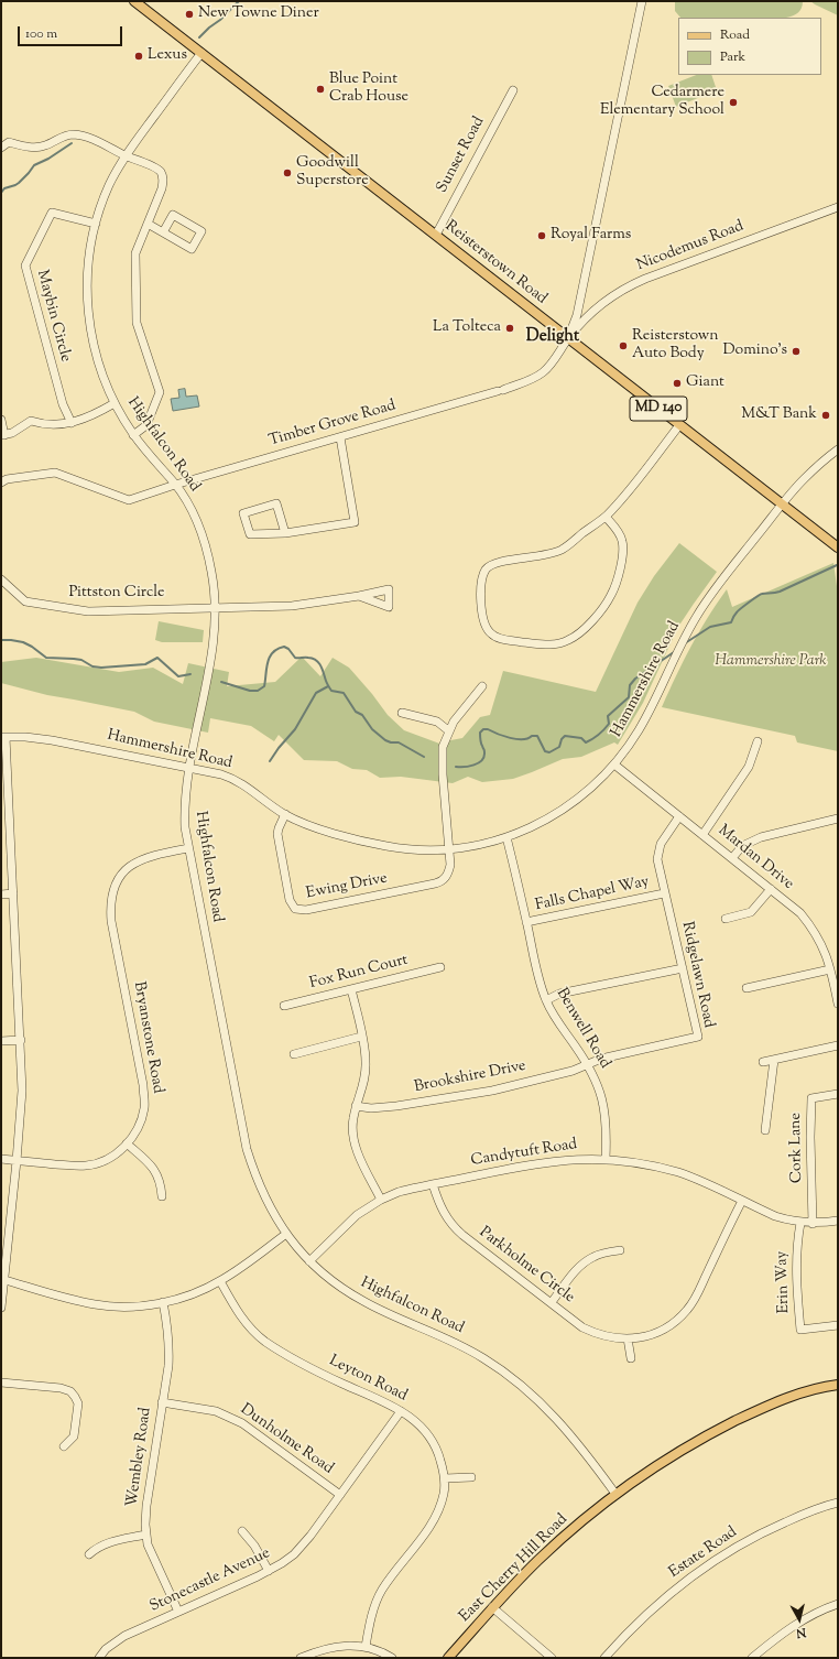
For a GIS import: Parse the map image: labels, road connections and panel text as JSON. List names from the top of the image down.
{
  "streets": {
    "main road": ["Reisterstown Road", "MD 140", "East Cherry Hill Road"],
    "street": [
      "Sunset Road",
      "Nicodemus Road",
      "Maybin Circle",
      "Timber Grove Road",
      "Highfalcon Road",
      "Pittston Circle",
      "Hammershire Road",
      "Mardan Drive",
      "Ewing Drive",
      "Falls Chapel Way",
      "Fox Run Court",
      "Ridgelawn Road",
      "Benwell Road",
      "Bryanstone Road",
      "Brookshire Drive",
      "Cork Lane",
      "Candytuft Road",
      "Parkholme Circle",
      "Erin Way",
      "Leyton Road",
      "Dunholme Road",
      "Wembley Road",
      "Estate Road",
      "Stonecastle Avenue"
    ]
  },
  "crossings": [
    ["Sunset Road", "Reisterstown Road"],
    ["Nicodemus Road", "Reisterstown Road"],
    ["Nicodemus Road", "Timber Grove Road"],
    ["Reisterstown Road", "Timber Grove Road"],
    ["Reisterstown Road", "Highfalcon Road"],
    ["Reisterstown Road", "Hammershire Road"],
    ["Maybin Circle", "Highfalcon Road"],
    ["Timber Grove Road", "Highfalcon Road"],
    ["Highfalcon Road", "Pittston Circle"],
    ["Highfalcon Road", "Hammershire Road"],
    ["Highfalcon Road", "Bryanstone Road"],
    ["Highfalcon Road", "Candytuft Road"],
    ["Highfalcon Road", "East Cherry Hill Road"],
    ["Hammershire Road", "Mardan Drive"],
    ["Hammershire Road", "Ewing Drive"],
    ["Hammershire Road", "Benwell Road"],
    ["Mardan Drive", "Ridgelawn Road"],
    ["Falls Chapel Way", "Ridgelawn Road"],
    ["Falls Chapel Way", "Benwell Road"],
    ["Ridgelawn Road", "Benwell Road"],
    ["Ridgelawn Road", "Brookshire Drive"],
    ["Benwell Road", "Brookshire Drive"],
    ["Benwell Road", "Candytuft Road"],
    ["Cork Lane", "Candytuft Road"],
    ["Candytuft Road", "Parkholme Circle"],
    ["Candytuft Road", "Erin Way"],
    ["Leyton Road", "Stonecastle Avenue"],
    ["Dunholme Road", "Wembley Road"],
    ["Dunholme Road", "Stonecastle Avenue"],
    ["Wembley Road", "Stonecastle Avenue"]
  ],
  "districts": ["Delight"],
  "parks": ["Hammershire Park"],
  "places": [
    "New Towne Diner",
    "Lexus",
    "Blue Point Crab House",
    "Cedarmere Elementary School",
    "Goodwill Superstore",
    "Royal Farms",
    "La Tolteca",
    "Reisterstown Auto Body",
    "Domino's",
    "Giant",
    "M&T Bank"
  ],
  "legend": ["Road", "Park"],
  "scale_bar": "100 m",
  "north": "bottom"
}
